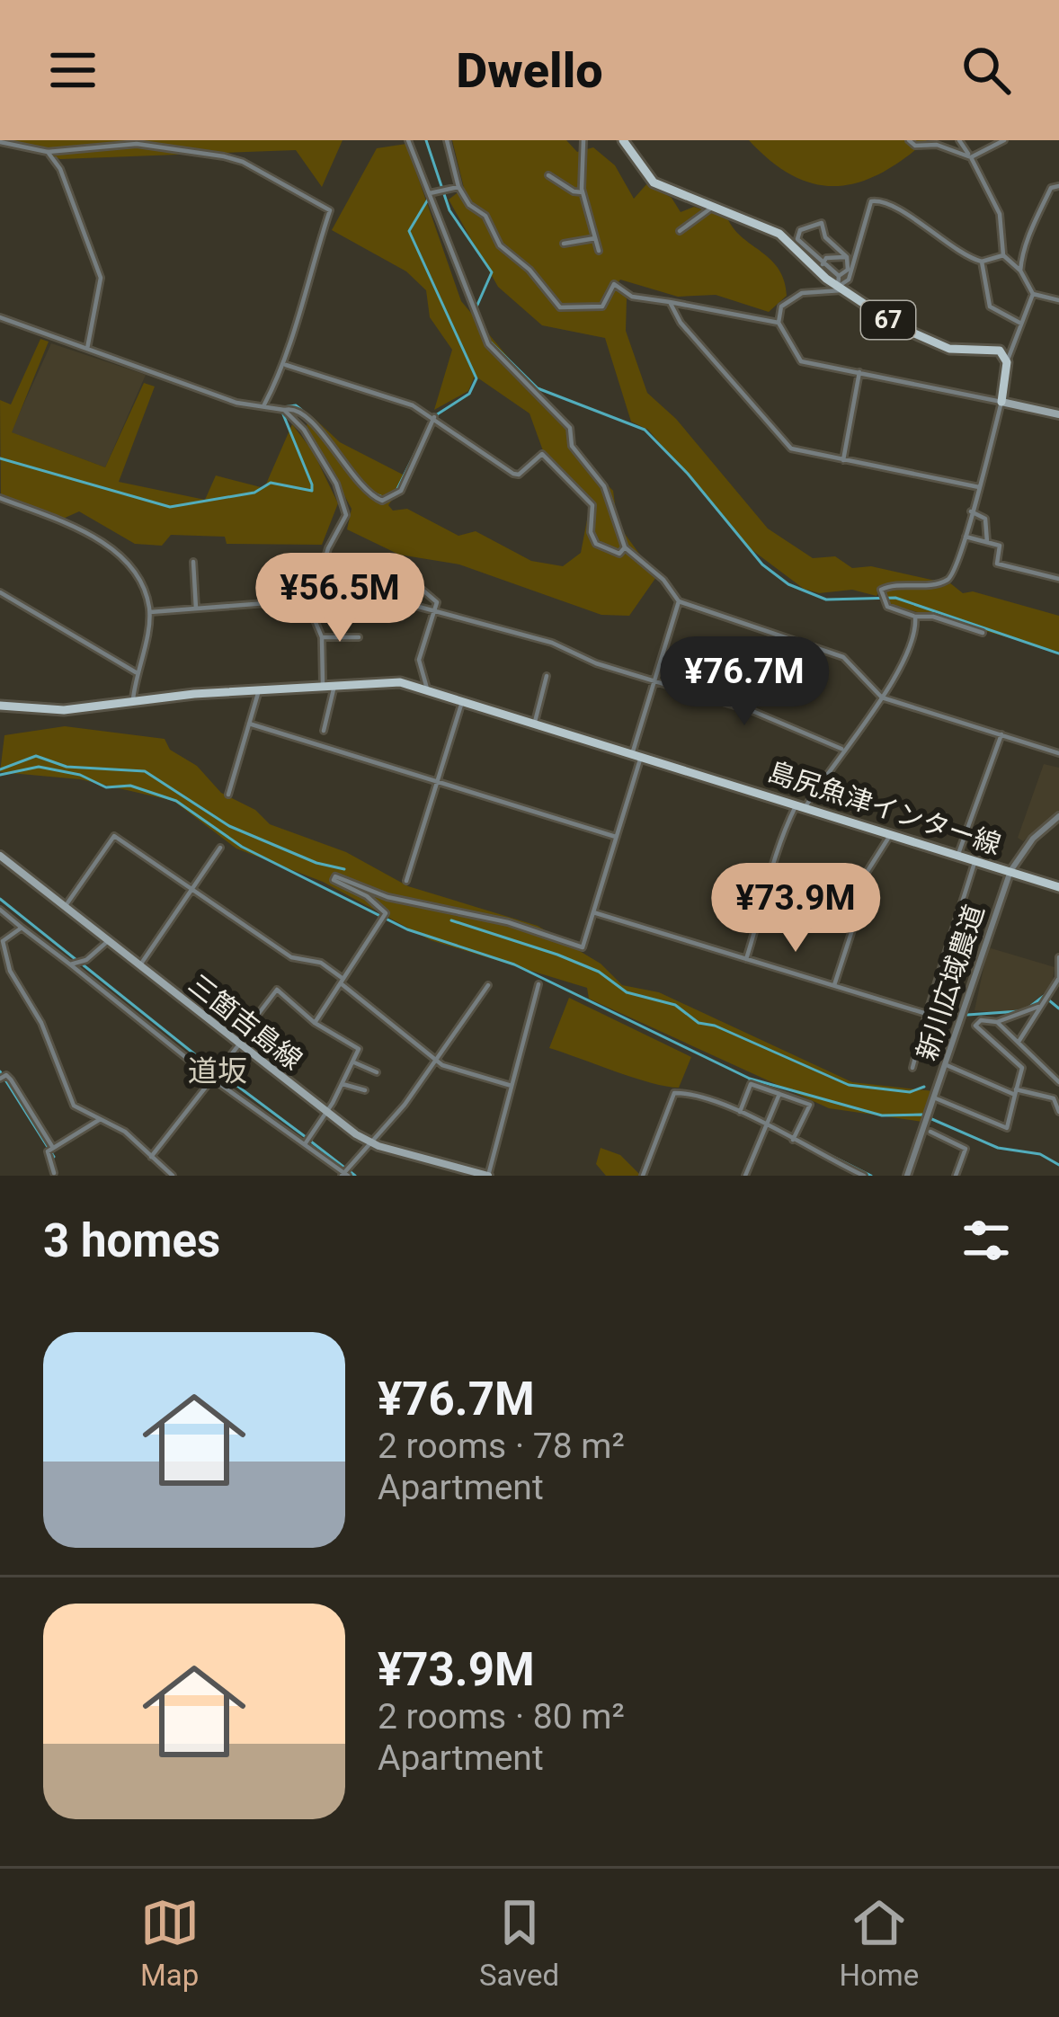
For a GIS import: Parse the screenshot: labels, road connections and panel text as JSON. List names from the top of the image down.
{
  "streets": {
    "main road": ["67", "島尻魚津インター線", "三箇吉島線"],
    "street": ["新川広域農道"]
  },
  "crossings": [
    ["島尻魚津インター線", "新川広域農道"]
  ],
  "districts": ["道坂"],
  "page": {
    "header": "Dwello",
    "price": ["¥56.5M", "¥76.7M", "¥73.9M"],
    "heading": "3 homes",
    "list": [
      {
        "name": "¥76.7M",
        "note": "2 rooms · 78 m² · Apartment"
      },
      {
        "name": "¥73.9M",
        "note": "2 rooms · 80 m² · Apartment"
      }
    ],
    "tabs": ["Map", "Saved", "Home"]
  }
}
